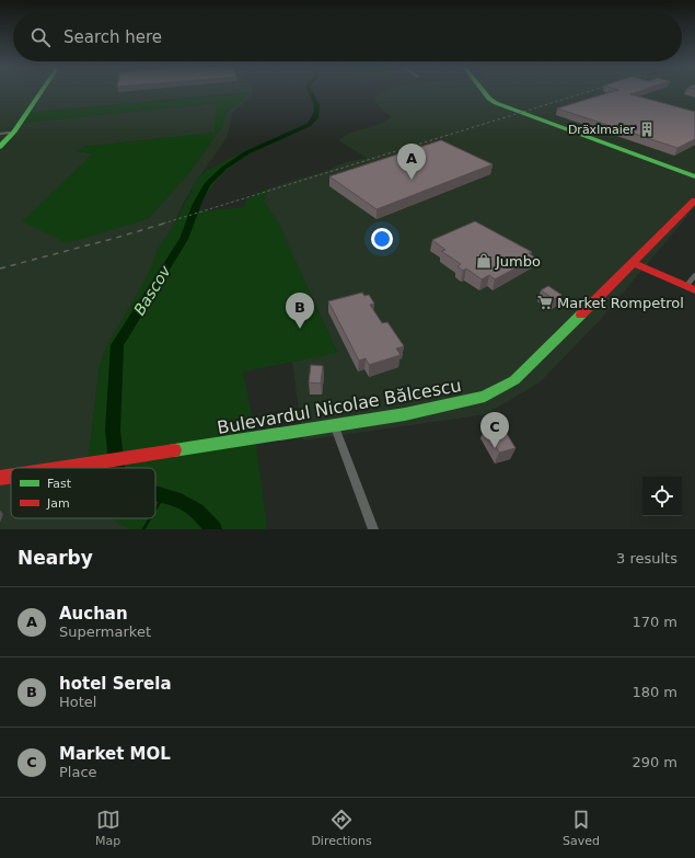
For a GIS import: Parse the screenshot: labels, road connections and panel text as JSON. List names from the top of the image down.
{
  "streets": {
    "main road": ["Bulevardul Nicolae Bălcescu"]
  },
  "water": ["Bascov"],
  "places": {
    "building": ["Dräxlmaier"],
    "shop": ["Jumbo"],
    "supermarket": ["Market Rompetrol"]
  },
  "legend": ["Fast", "Jam"],
  "page": {
    "search": "Search here",
    "pins": ["A", "B", "C"],
    "heading": ["Nearby", "3 results"],
    "list": [
      {
        "mark": "A",
        "name": "Auchan",
        "note": "Supermarket",
        "value": "170 m"
      },
      {
        "mark": "B",
        "name": "hotel Serela",
        "note": "Hotel",
        "value": "180 m"
      },
      {
        "mark": "C",
        "name": "Market MOL",
        "note": "Place",
        "value": "290 m"
      }
    ],
    "nav": ["Map", "Directions", "Saved"]
  }
}
